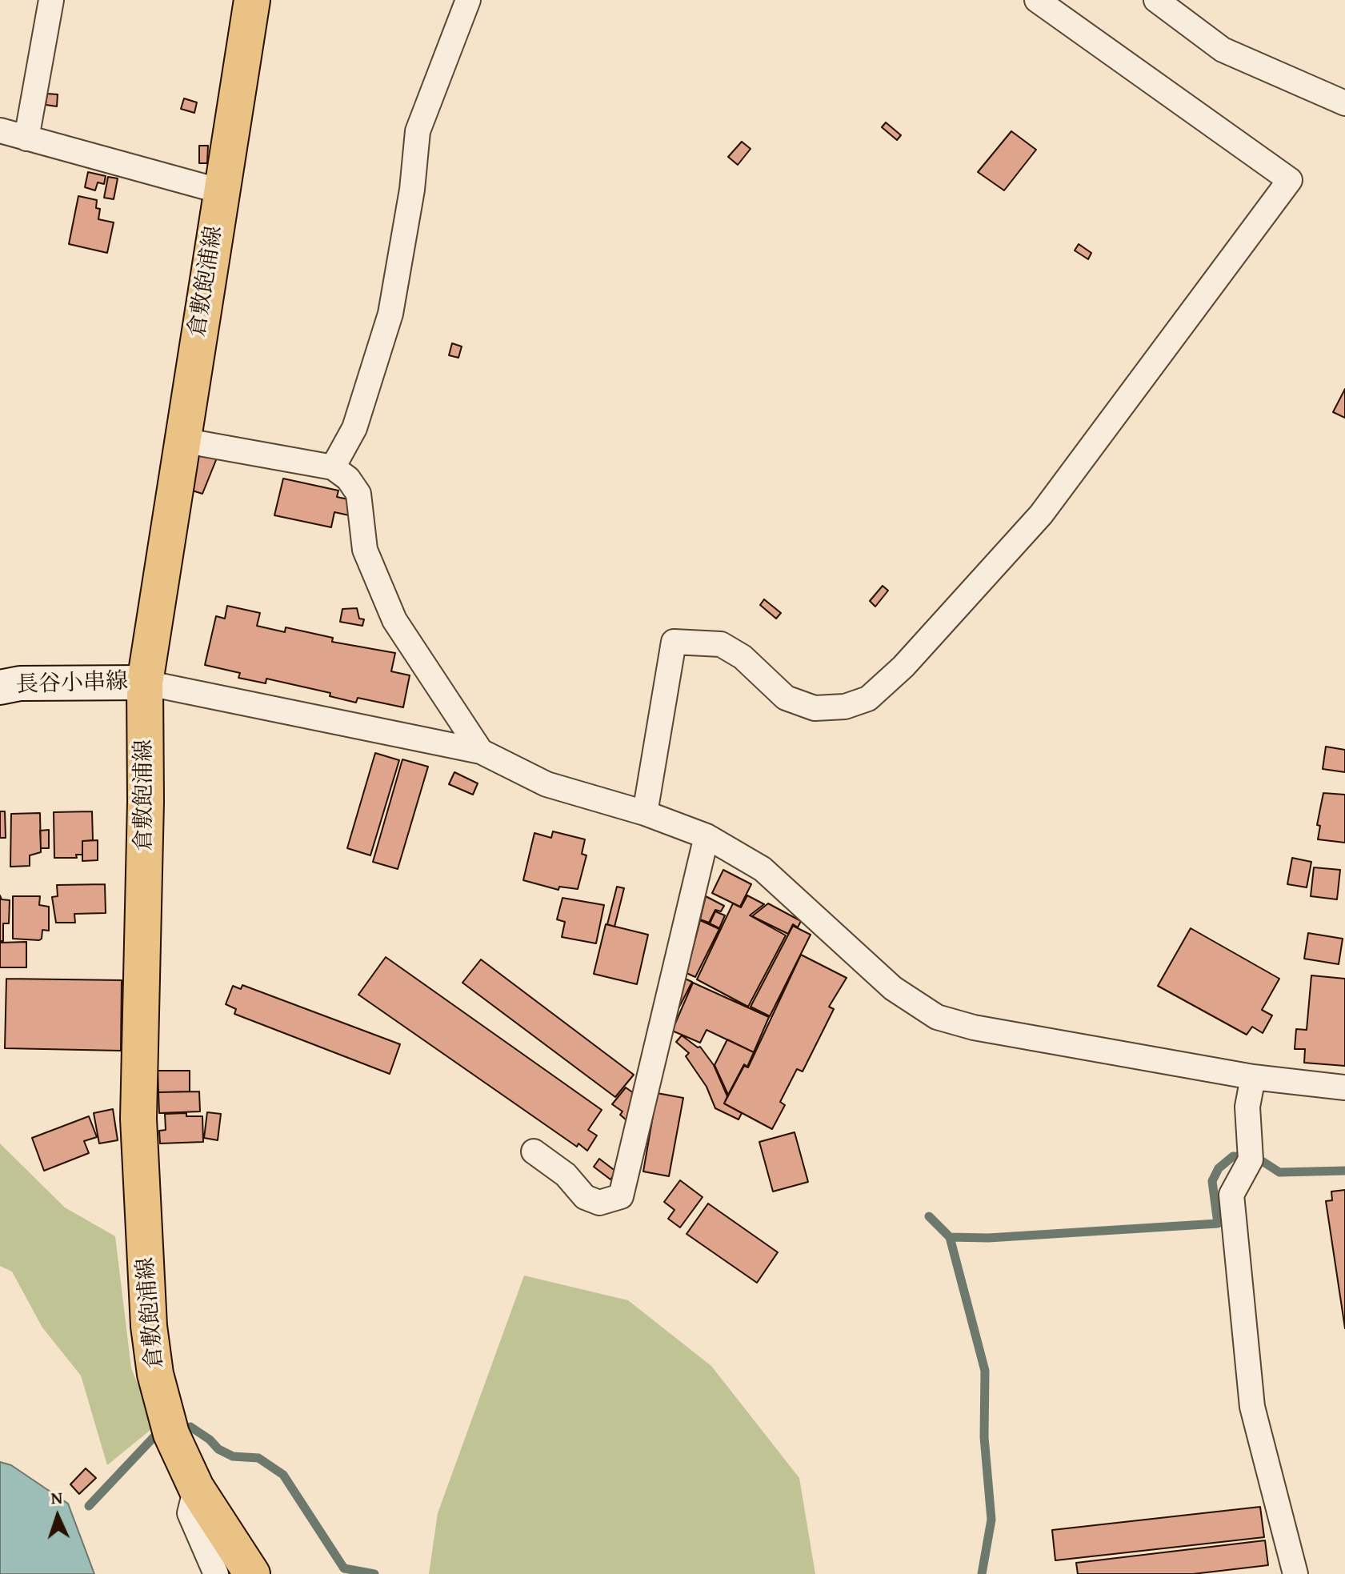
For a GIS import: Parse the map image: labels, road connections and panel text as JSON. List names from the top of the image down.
{
  "streets": {
    "main road": ["倉敷飽浦線", "長谷小串線"]
  },
  "crossings": [
    ["倉敷飽浦線", "長谷小串線"]
  ],
  "north": "top"
}
